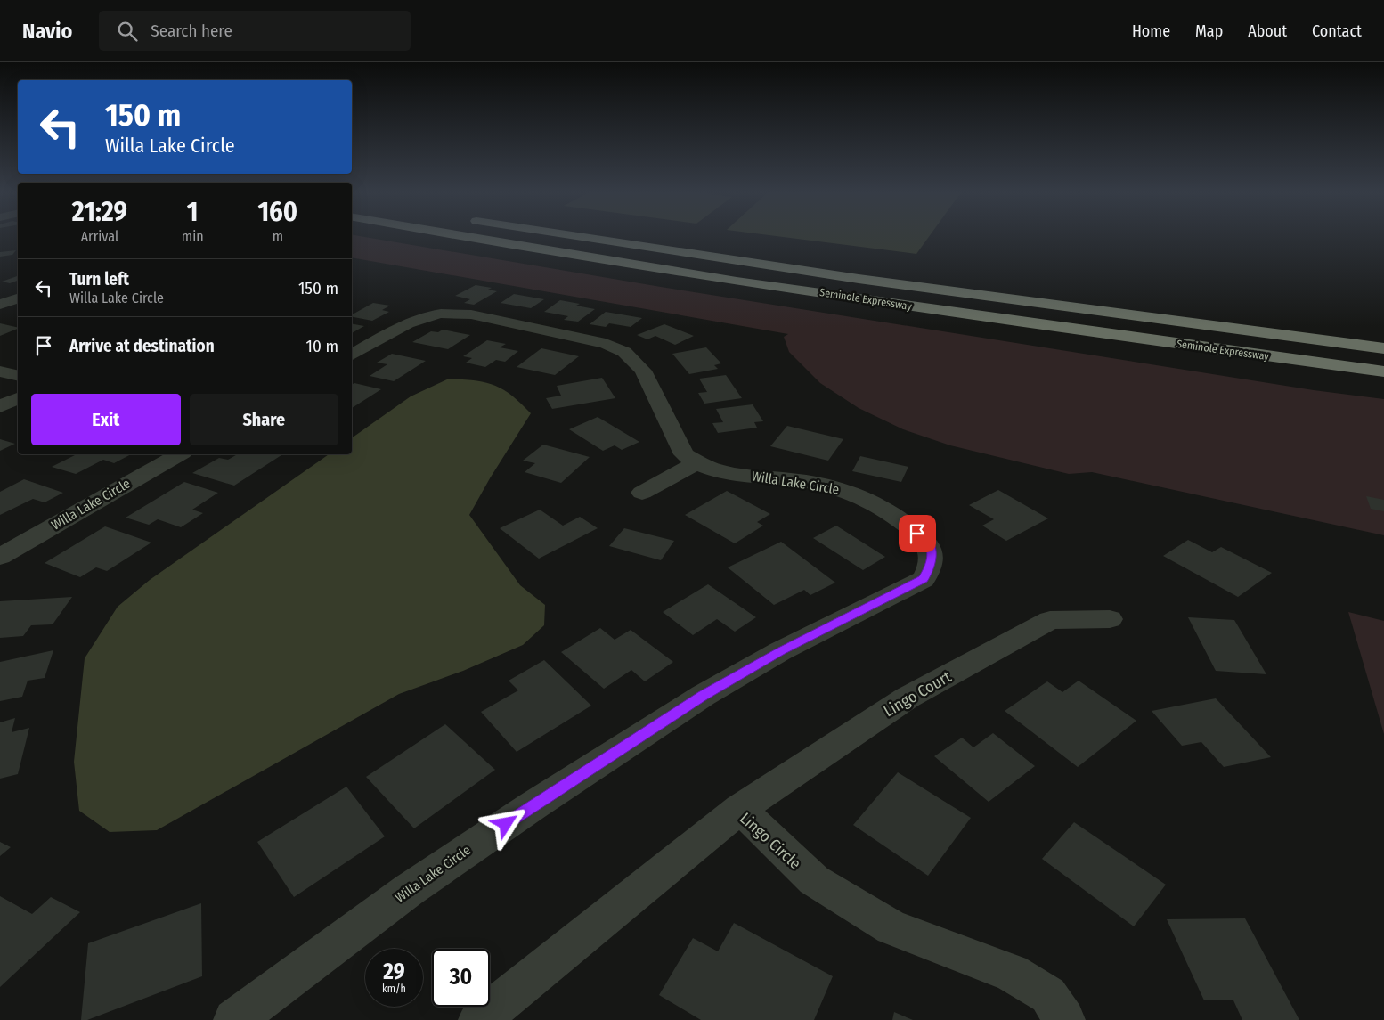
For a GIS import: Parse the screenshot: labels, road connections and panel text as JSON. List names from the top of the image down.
{
  "streets": {
    "highway": ["Seminole Expressway"],
    "street": ["Willa Lake Circle", "Lingo Court", "Lingo Circle"]
  },
  "crossings": [
    ["Lingo Court", "Lingo Circle"]
  ],
  "page": {
    "header": "Navio",
    "search": "Search here",
    "nav": [
      "Home",
      "Map",
      "About",
      "Contact"
    ],
    "turn": ["150 m", "Willa Lake Circle"],
    "eta": [
      "21:29",
      "Arrival",
      "1",
      "min",
      "160",
      "m"
    ],
    "list": [
      {
        "name": "Turn left",
        "note": "Willa Lake Circle",
        "value": "150 m"
      },
      {
        "name": "Arrive at destination",
        "value": "10 m"
      }
    ],
    "buttons": ["Exit", "Share"],
    "speed": "29 km/h",
    "limit": "30"
  }
}
